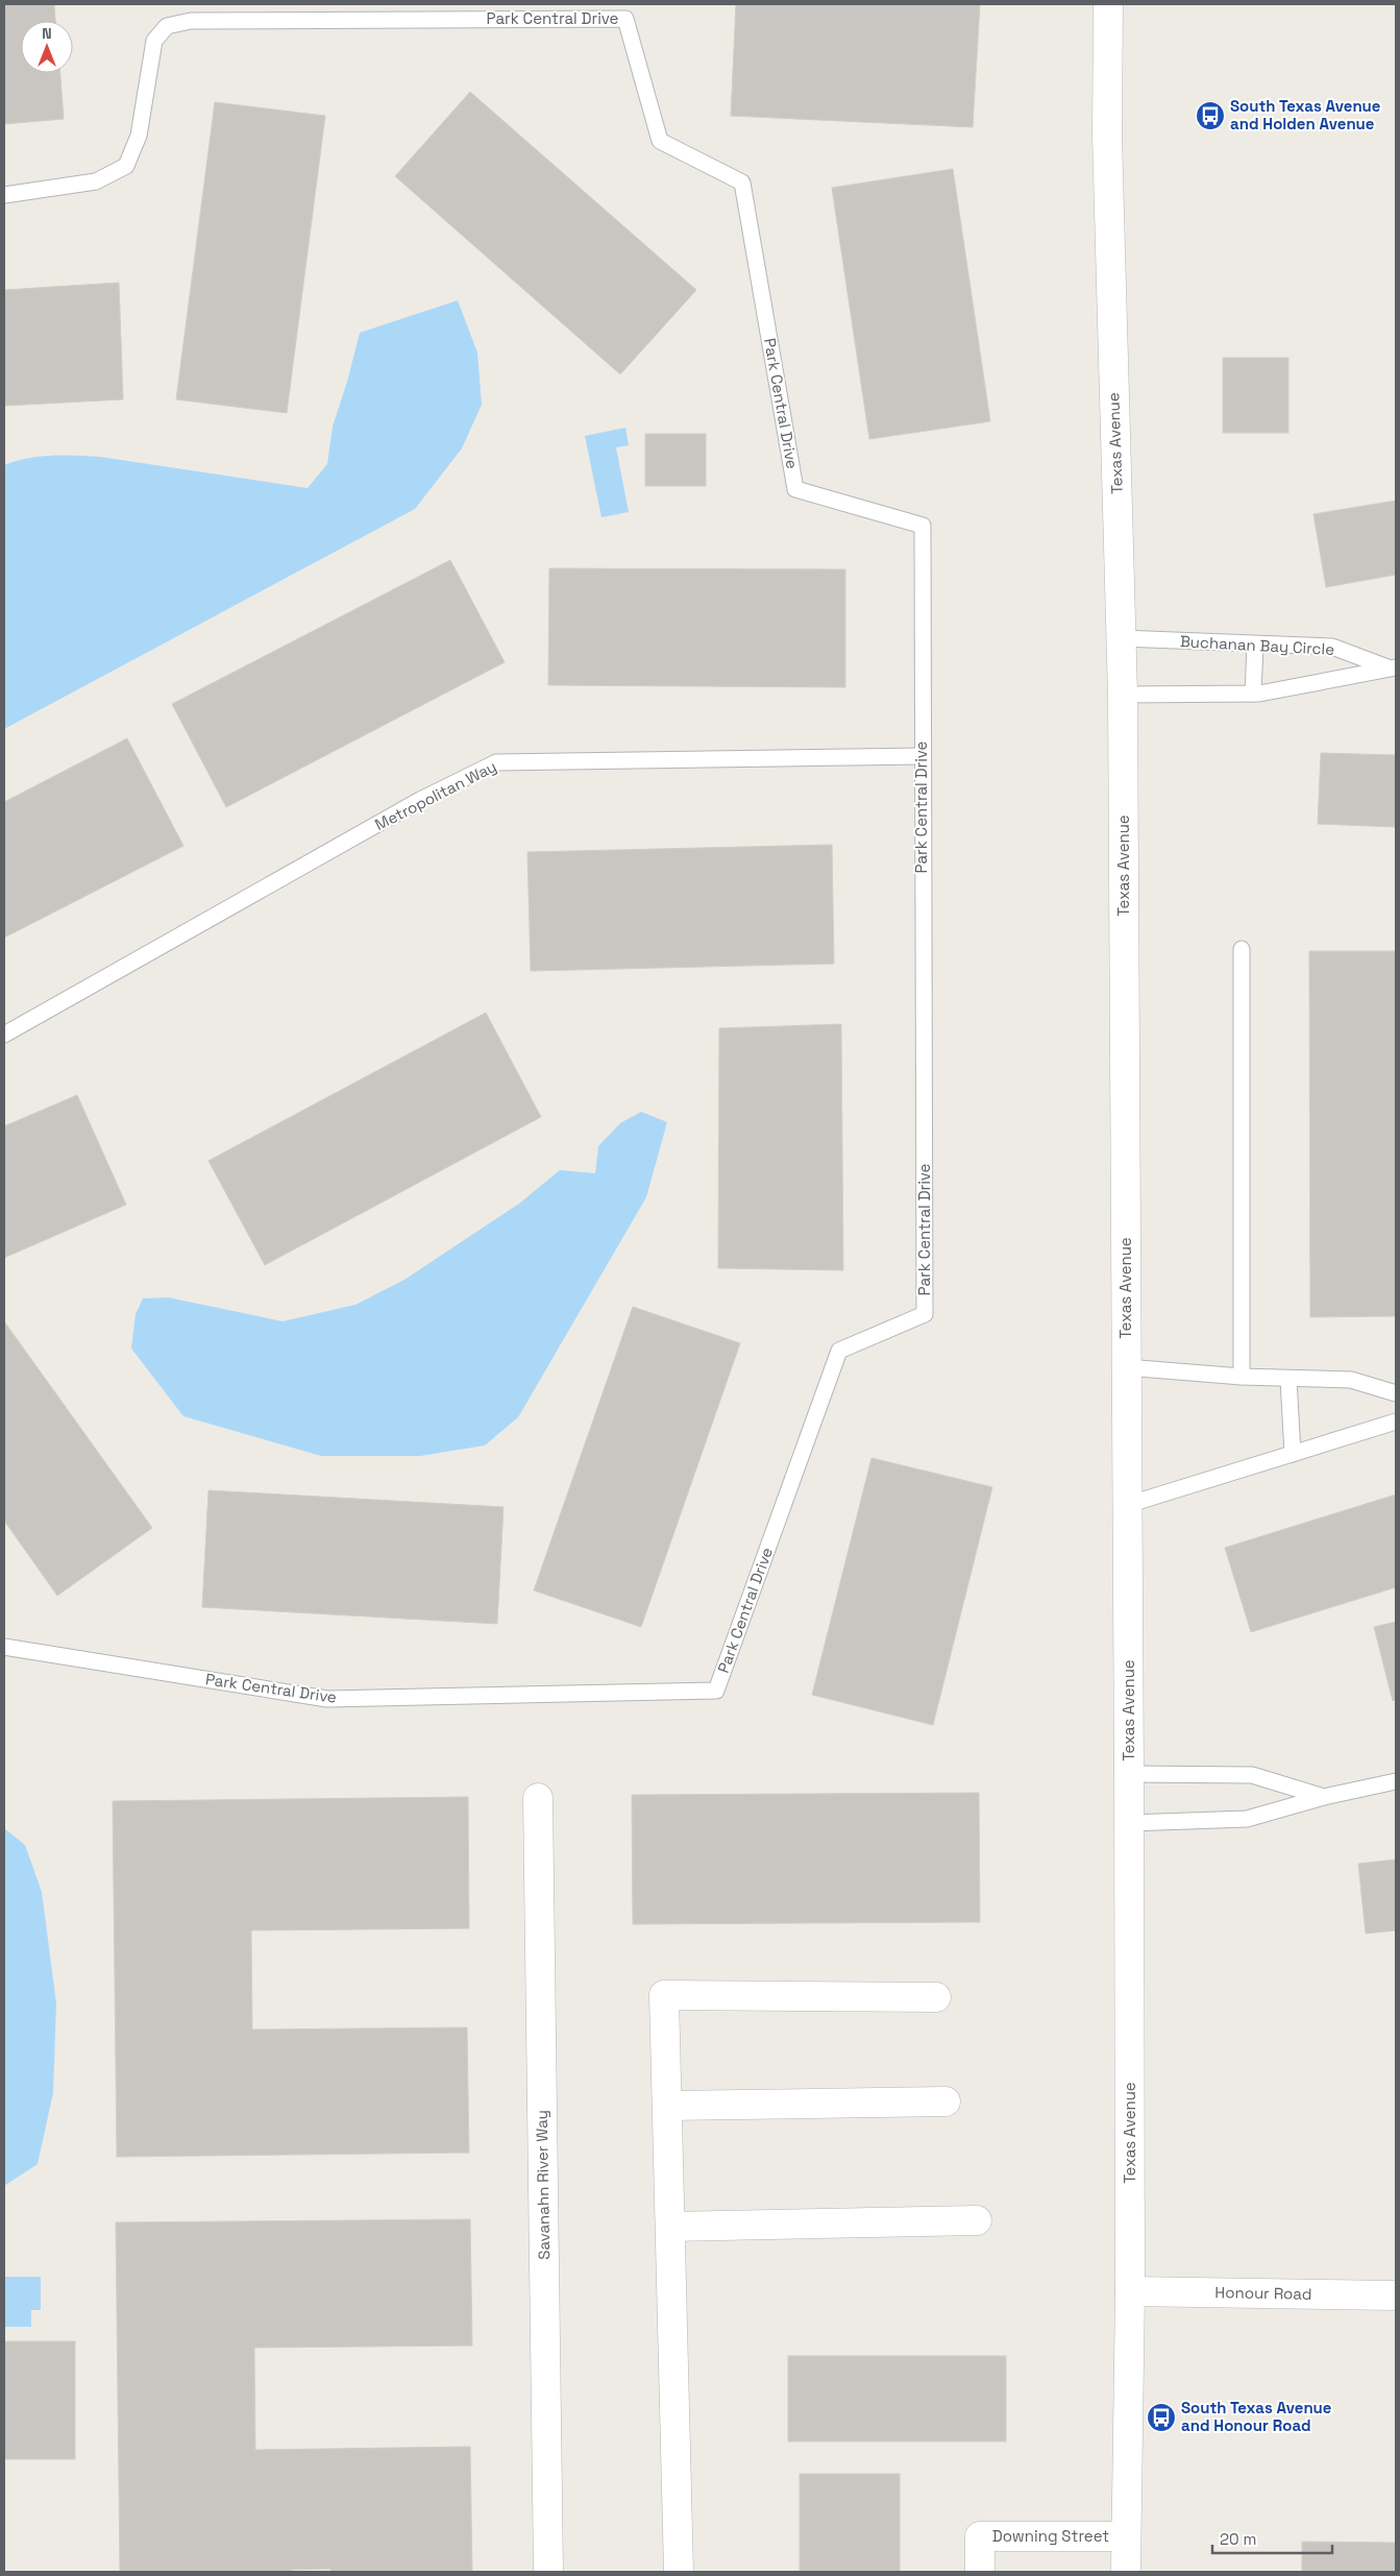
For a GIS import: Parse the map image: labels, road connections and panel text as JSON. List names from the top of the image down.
{
  "streets": {
    "street": [
      "Texas Avenue",
      "Savanahn River Way",
      "Honour Road",
      "Downing Street"
    ],
    "lane": ["Park Central Drive", "Buchanan Bay Circle", "Metropolitan Way"]
  },
  "crossings": [
    ["Park Central Drive", "Metropolitan Way"],
    ["Texas Avenue", "Buchanan Bay Circle"],
    ["Texas Avenue", "Honour Road"],
    ["Texas Avenue", "Downing Street"]
  ],
  "places": {
    "bus stop": ["South Texas Avenue and Holden Avenue", "South Texas Avenue and Honour Road"]
  },
  "scale_bar": "20 m",
  "north": "top"
}
